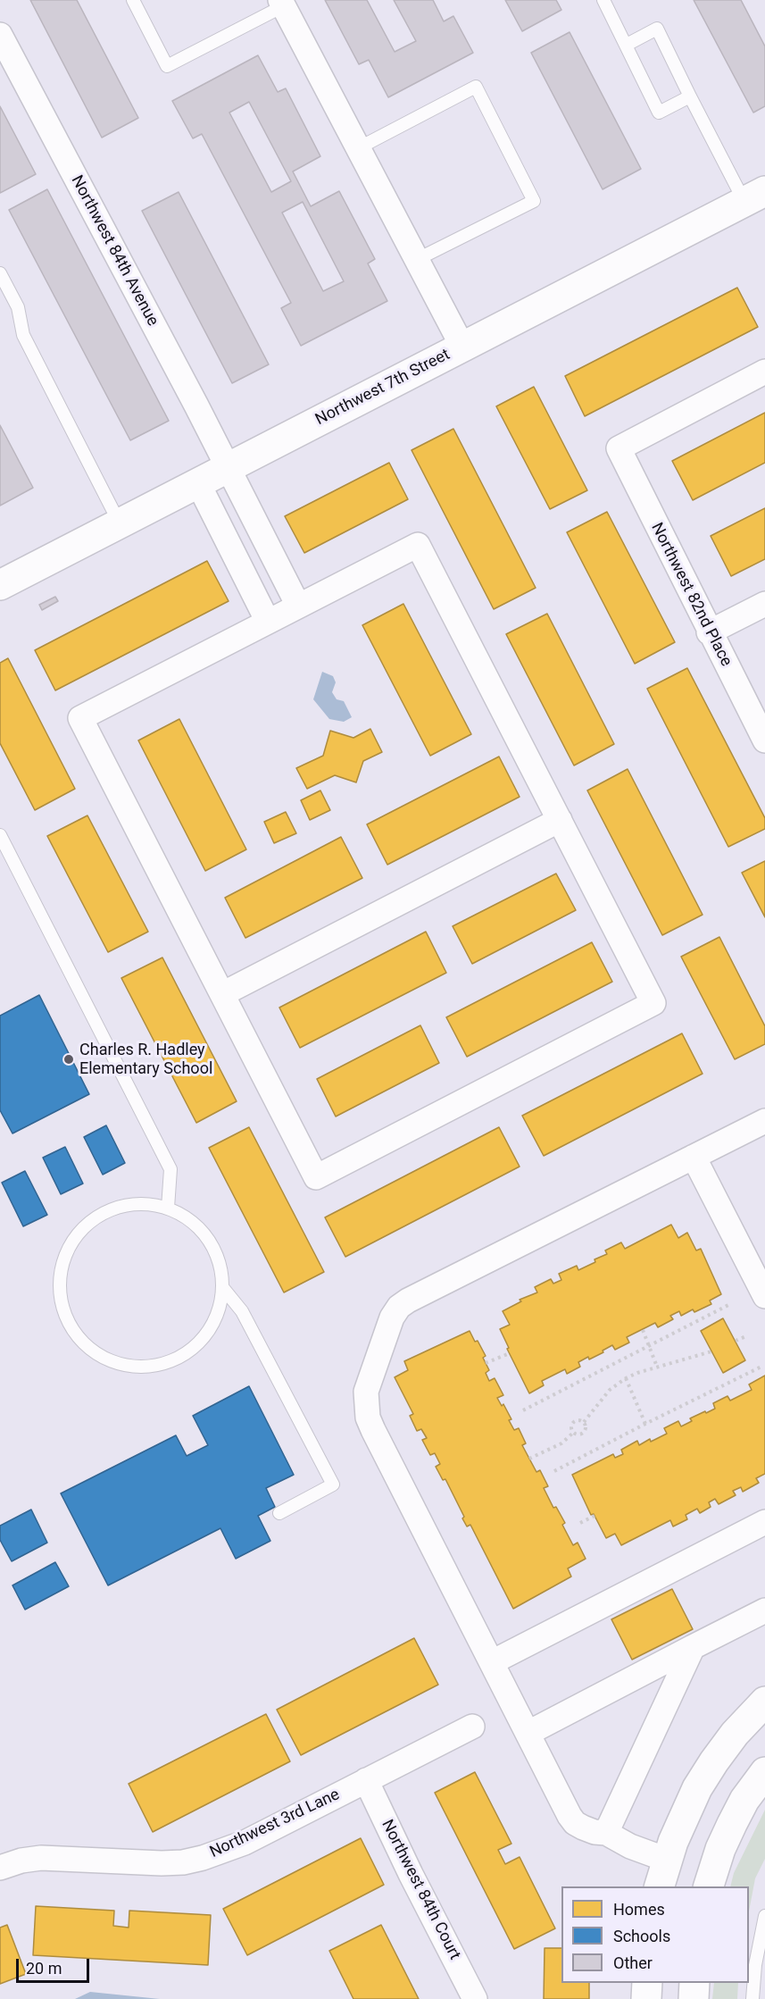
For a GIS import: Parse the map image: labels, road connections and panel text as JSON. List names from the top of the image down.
{
  "streets": {
    "street": [
      "Northwest 84th Avenue",
      "Northwest 7th Street",
      "Northwest 82nd Place",
      "Northwest 3rd Lane",
      "Northwest 84th Court"
    ]
  },
  "crossings": [
    ["Northwest 84th Avenue", "Northwest 7th Street"],
    ["Northwest 3rd Lane", "Northwest 84th Court"]
  ],
  "places": ["Charles R. Hadley Elementary School"],
  "legend": ["Homes", "Schools", "Other"],
  "scale_bar": "20 m"
}
